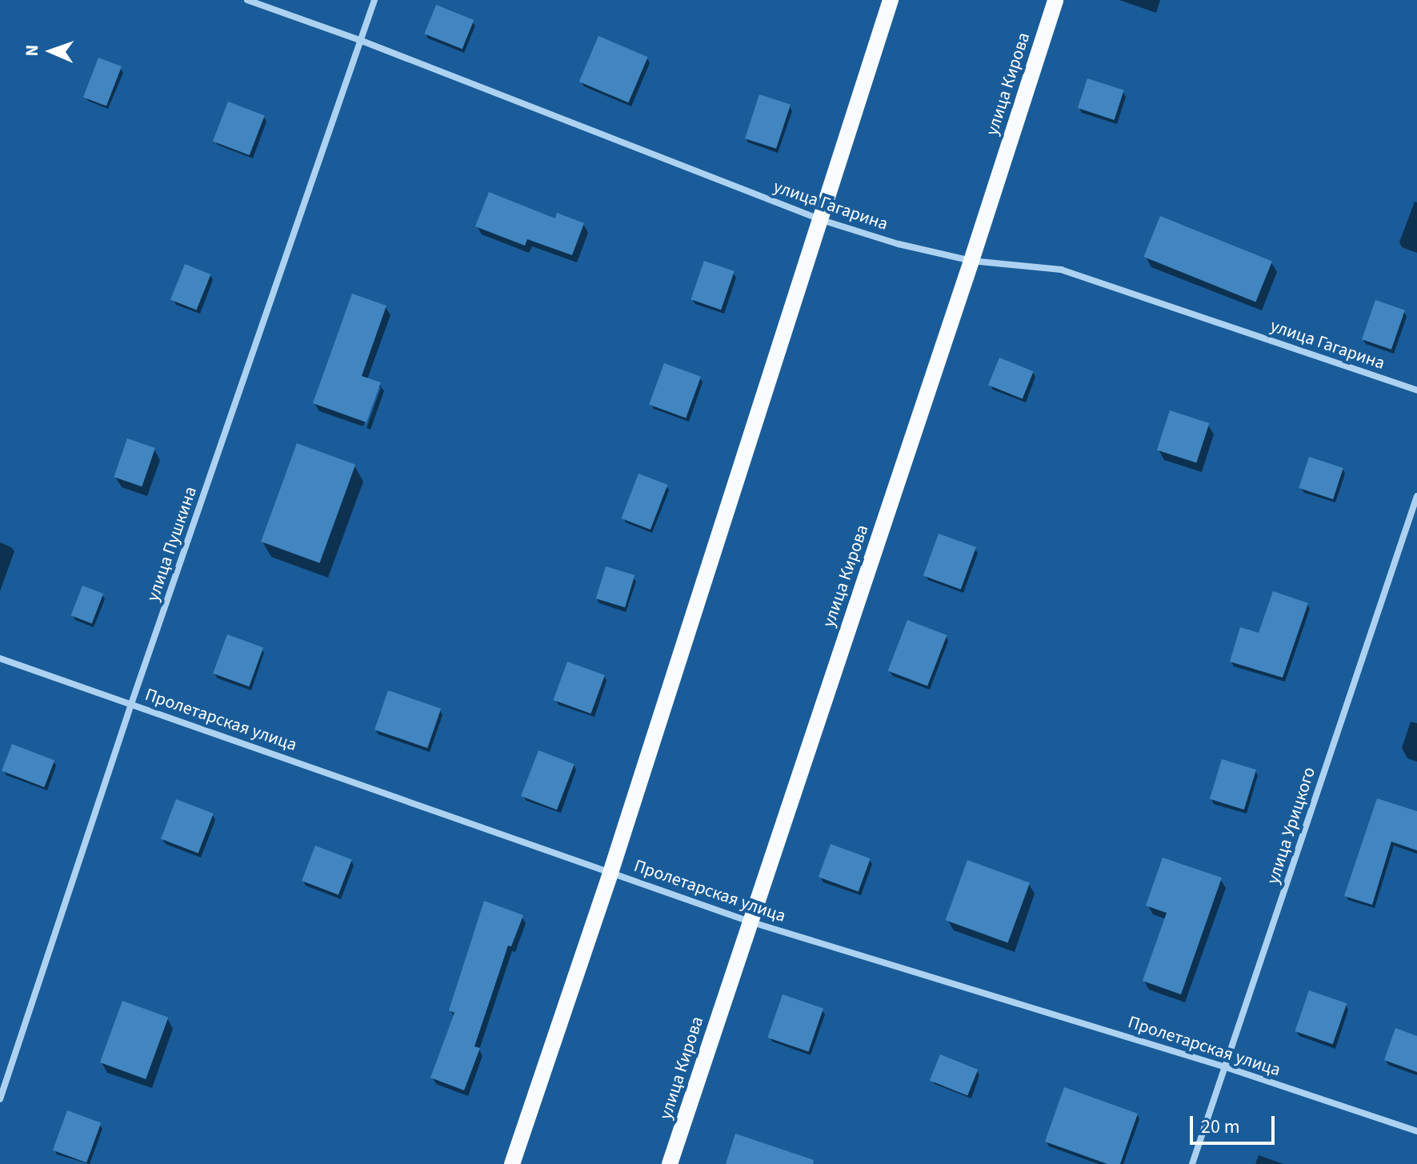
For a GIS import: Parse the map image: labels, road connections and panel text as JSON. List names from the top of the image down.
{
  "streets": {
    "main road": ["улица Кирова"],
    "street": [
      "улица Гагарина",
      "улица Пушкина",
      "Пролетарская улица",
      "улица Урицкого"
    ]
  },
  "crossings": [
    ["улица Кирова", "улица Гагарина"],
    ["улица Кирова", "Пролетарская улица"],
    ["улица Гагарина", "улица Пушкина"],
    ["улица Пушкина", "Пролетарская улица"],
    ["Пролетарская улица", "улица Урицкого"]
  ],
  "scale_bar": "20 m",
  "north": "left"
}
